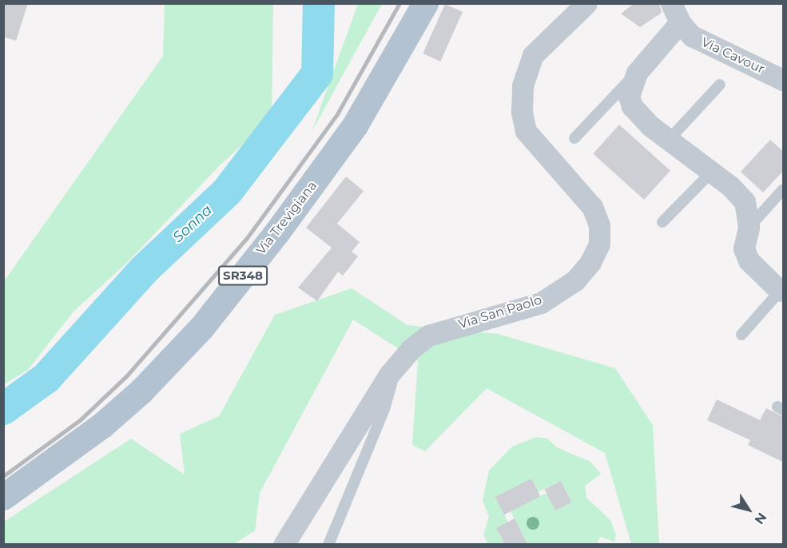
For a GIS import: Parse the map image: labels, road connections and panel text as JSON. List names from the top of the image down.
{
  "streets": {
    "main road": ["Via Trevigiana", "SR348"],
    "street": ["Via Cavour", "Via San Paolo"]
  },
  "water": ["Sonna"],
  "north": "bottom right"
}
